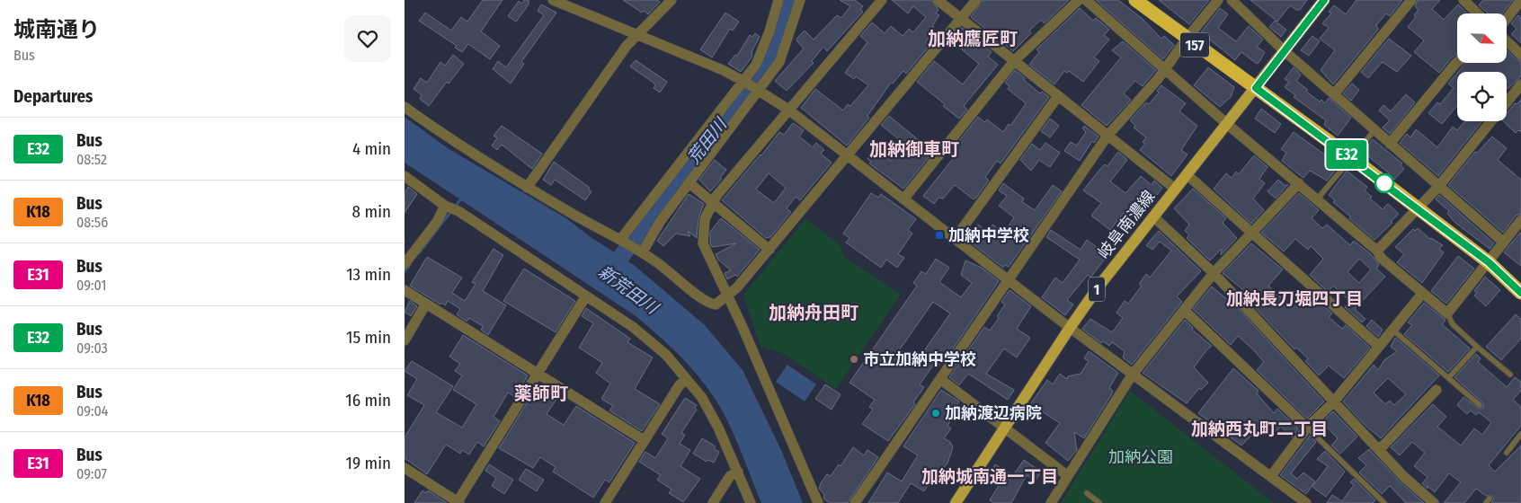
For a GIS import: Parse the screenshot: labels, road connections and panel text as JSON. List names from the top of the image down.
{
  "streets": {
    "highway": ["157"],
    "main road": ["岐阜南濃線", "1"]
  },
  "crossings": [
    ["157", "岐阜南濃線"]
  ],
  "districts": [
    "加納鷹匠町",
    "加納御車町",
    "加納長刀堀四丁目",
    "加納舟田町",
    "薬師町",
    "加納西丸町二丁目",
    "加納城南通一丁目"
  ],
  "water": ["荒田川", "新荒田川"],
  "parks": ["加納公園"],
  "places": {
    "transit": ["加納中学校"],
    "other": ["市立加納中学校", "加納渡辺病院"]
  },
  "lines": ["bus line E32"],
  "north": "bottom right",
  "page": {
    "heading": [
      ["城南通り", "Bus"],
      "Departures"
    ],
    "on_map": "E32",
    "list": [
      {
        "mark": "E32",
        "name": "Bus",
        "note": "08:52",
        "value": "4 min"
      },
      {
        "mark": "K18",
        "name": "Bus",
        "note": "08:56",
        "value": "8 min"
      },
      {
        "mark": "E31",
        "name": "Bus",
        "note": "09:01",
        "value": "13 min"
      },
      {
        "mark": "E32",
        "name": "Bus",
        "note": "09:03",
        "value": "15 min"
      },
      {
        "mark": "K18",
        "name": "Bus",
        "note": "09:04",
        "value": "16 min"
      },
      {
        "mark": "E31",
        "name": "Bus",
        "note": "09:07",
        "value": "19 min"
      }
    ]
  }
}
